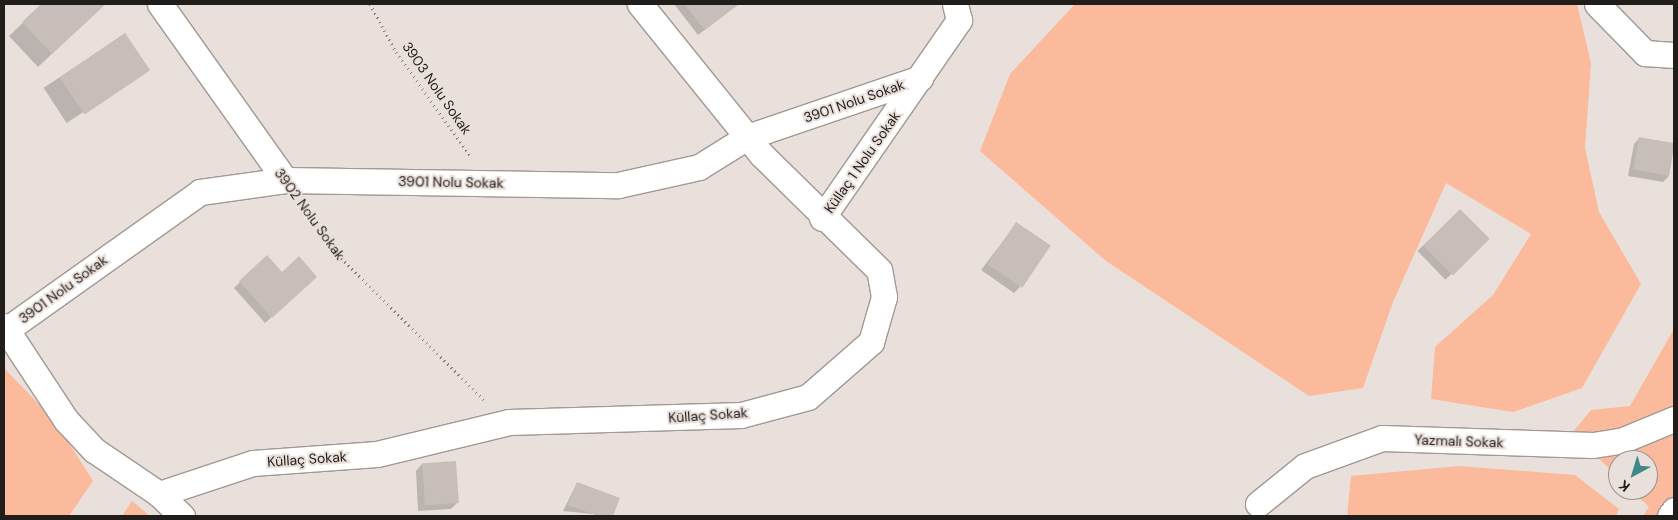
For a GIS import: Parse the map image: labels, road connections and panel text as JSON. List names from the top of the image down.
{
  "streets": {
    "street": [
      "3901 Nolu Sokak",
      "Küllaç 1 Nolu Sokak",
      "3902 Nolu Sokak",
      "Küllaç Sokak",
      "Yazmalı Sokak"
    ],
    "path": ["3903 Nolu Sokak"]
  },
  "crossings": [
    ["3903 Nolu Sokak", "3901 Nolu Sokak"],
    ["3901 Nolu Sokak", "Küllaç 1 Nolu Sokak"],
    ["3901 Nolu Sokak", "3902 Nolu Sokak"],
    ["3901 Nolu Sokak", "Küllaç Sokak"],
    ["Küllaç 1 Nolu Sokak", "Küllaç Sokak"],
    ["3902 Nolu Sokak", "Küllaç Sokak"]
  ],
  "north": "bottom left"
}
